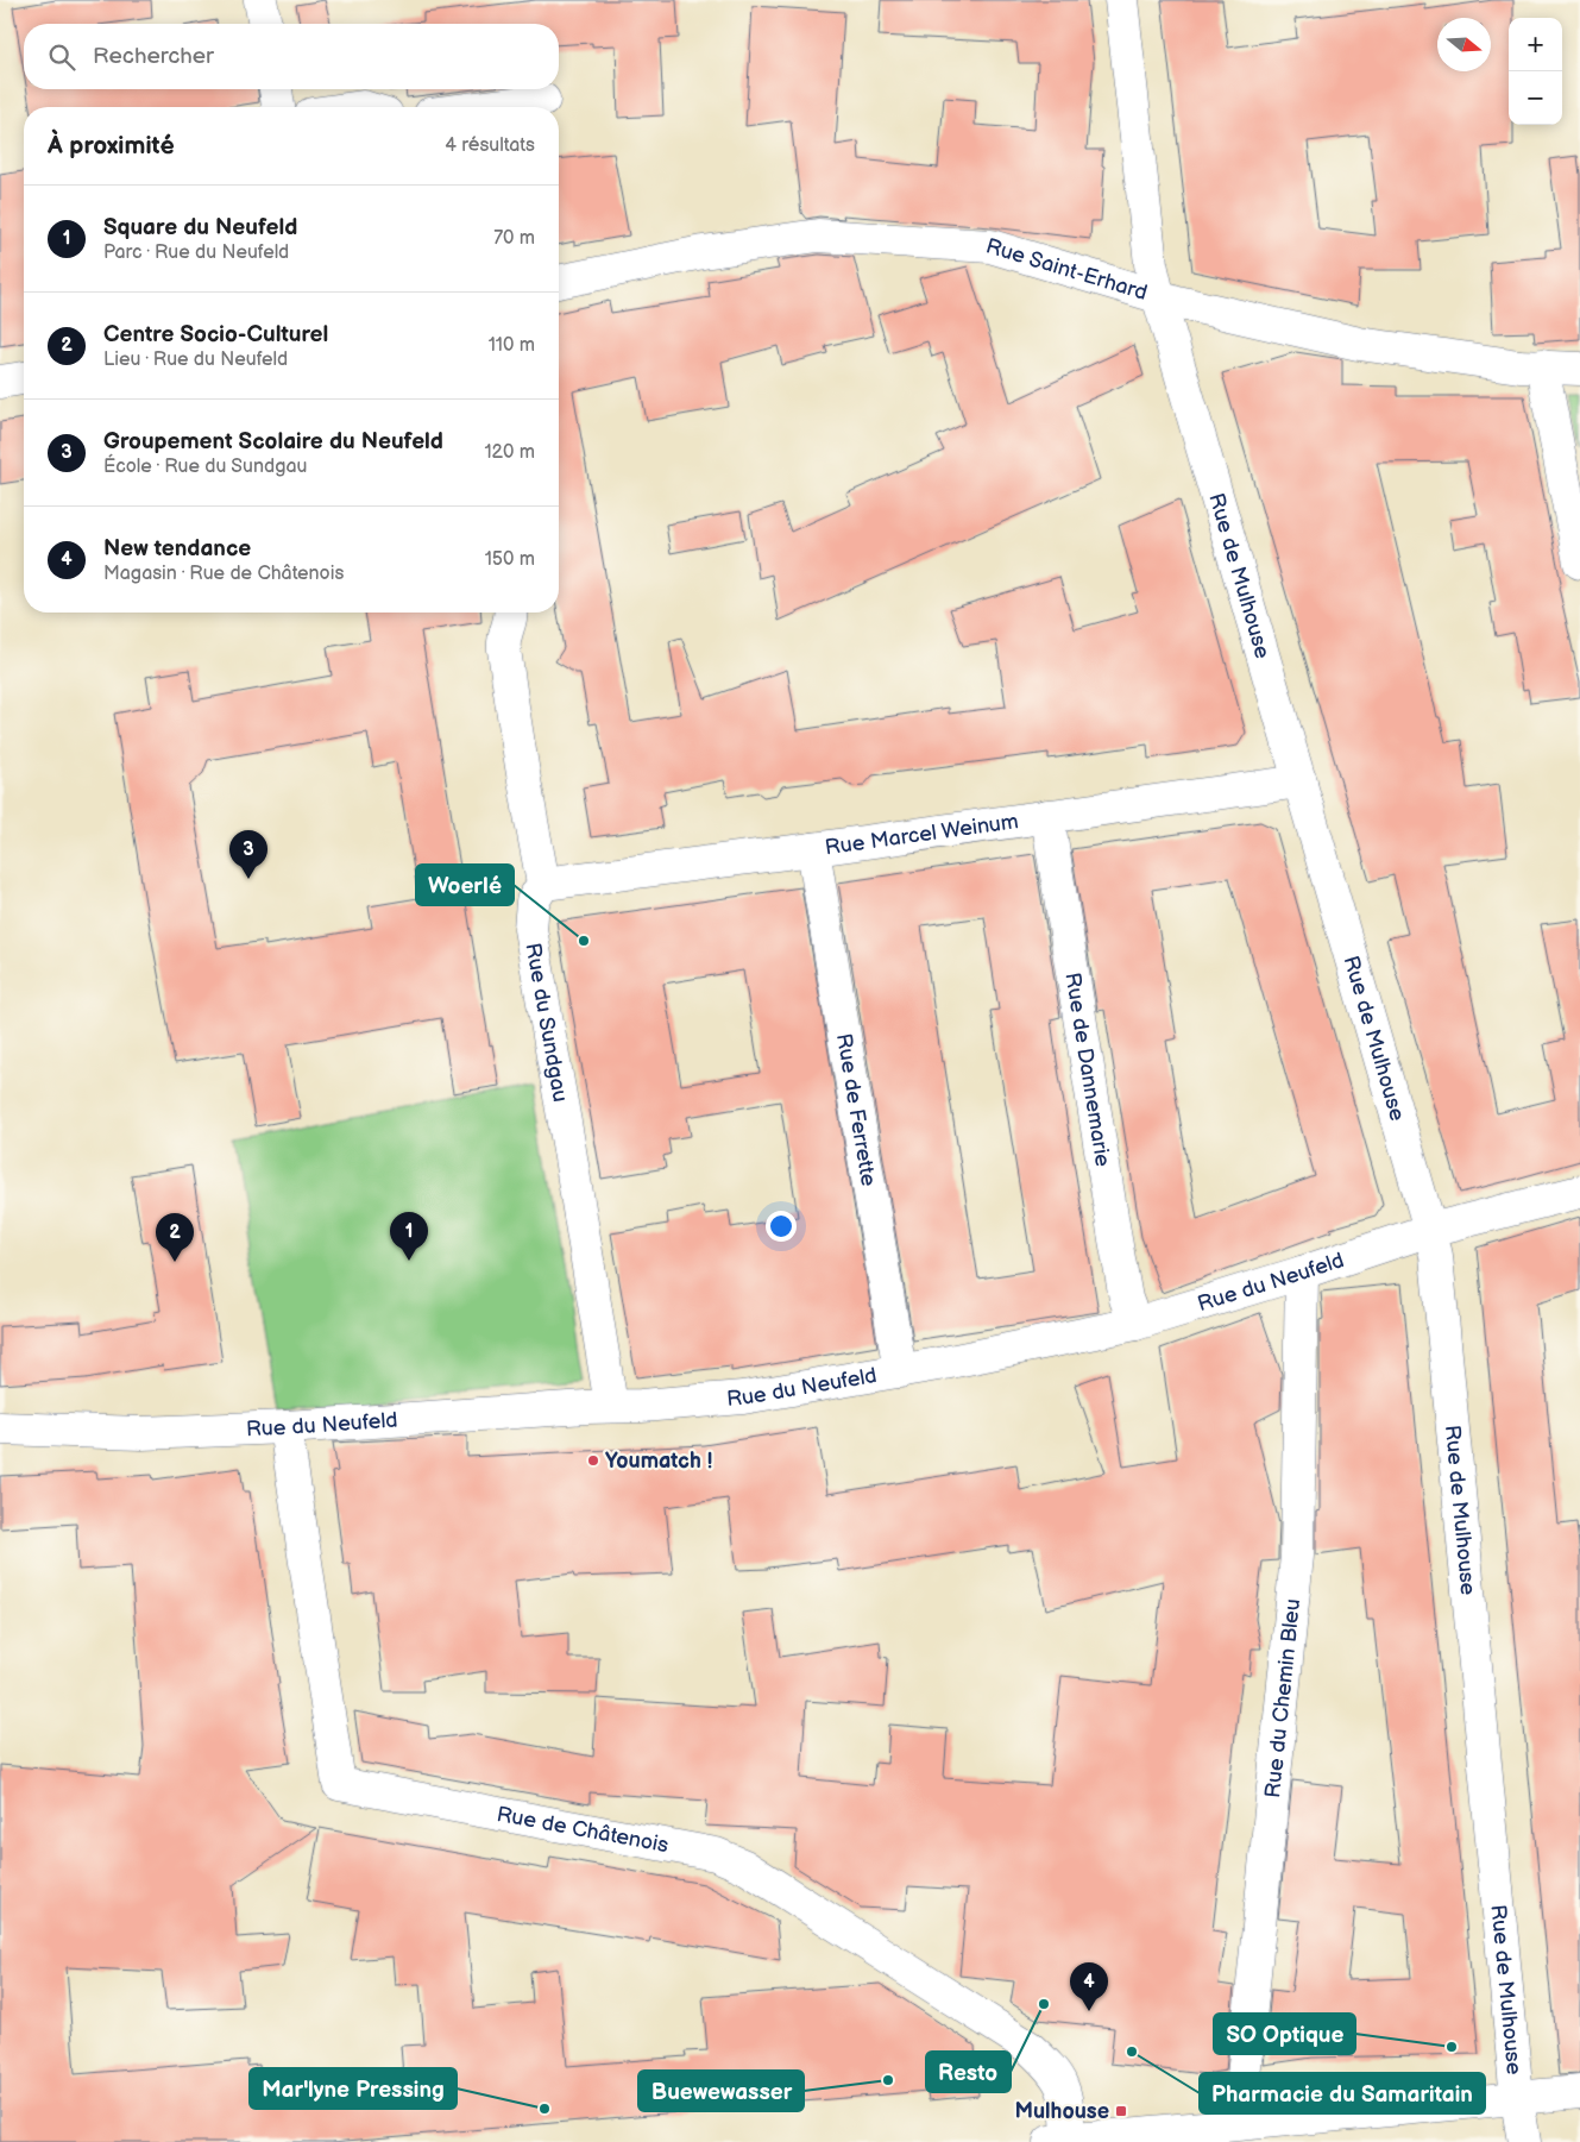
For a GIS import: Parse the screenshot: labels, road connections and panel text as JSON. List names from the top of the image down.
{
  "streets": {
    "street": [
      "Rue Saint-Erhard",
      "Rue de Mulhouse",
      "Rue Marcel Weinum",
      "Rue du Sundgau",
      "Rue de Dannemarie",
      "Rue de Ferrette",
      "Rue du Neufeld",
      "Rue du Chemin Bleu",
      "Rue de Châtenois"
    ]
  },
  "crossings": [
    ["Rue Saint-Erhard", "Rue de Mulhouse"],
    ["Rue de Mulhouse", "Rue Marcel Weinum"],
    ["Rue de Mulhouse", "Rue du Neufeld"],
    ["Rue Marcel Weinum", "Rue du Sundgau"],
    ["Rue Marcel Weinum", "Rue de Dannemarie"],
    ["Rue Marcel Weinum", "Rue de Ferrette"],
    ["Rue du Sundgau", "Rue du Neufeld"],
    ["Rue de Dannemarie", "Rue du Neufeld"],
    ["Rue de Ferrette", "Rue du Neufeld"],
    ["Rue du Neufeld", "Rue du Chemin Bleu"],
    ["Rue du Neufeld", "Rue de Châtenois"]
  ],
  "places": {
    "other": [
      "Woerlé",
      "Youmatch !",
      "Resto",
      "SO Optique",
      "Pharmacie du Samaritain",
      "Buewewasser",
      "Mar'lyne Pressing"
    ],
    "transit": ["Mulhouse"]
  },
  "north": "right",
  "page": {
    "map_buttons": ["+", "−"],
    "search": "Rechercher",
    "heading": ["À proximité", "4 résultats"],
    "list": [
      {
        "mark": "1",
        "name": "Square du Neufeld",
        "note": "Parc · Rue du Neufeld",
        "value": "70 m"
      },
      {
        "mark": "2",
        "name": "Centre Socio-Culturel",
        "note": "Lieu · Rue du Neufeld",
        "value": "110 m"
      },
      {
        "mark": "3",
        "name": "Groupement Scolaire du Neufeld",
        "note": "École · Rue du Sundgau",
        "value": "120 m"
      },
      {
        "mark": "4",
        "name": "New tendance",
        "note": "Magasin · Rue de Châtenois",
        "value": "150 m"
      }
    ],
    "pins": [
      "3",
      "1",
      "2",
      "4"
    ]
  }
}
